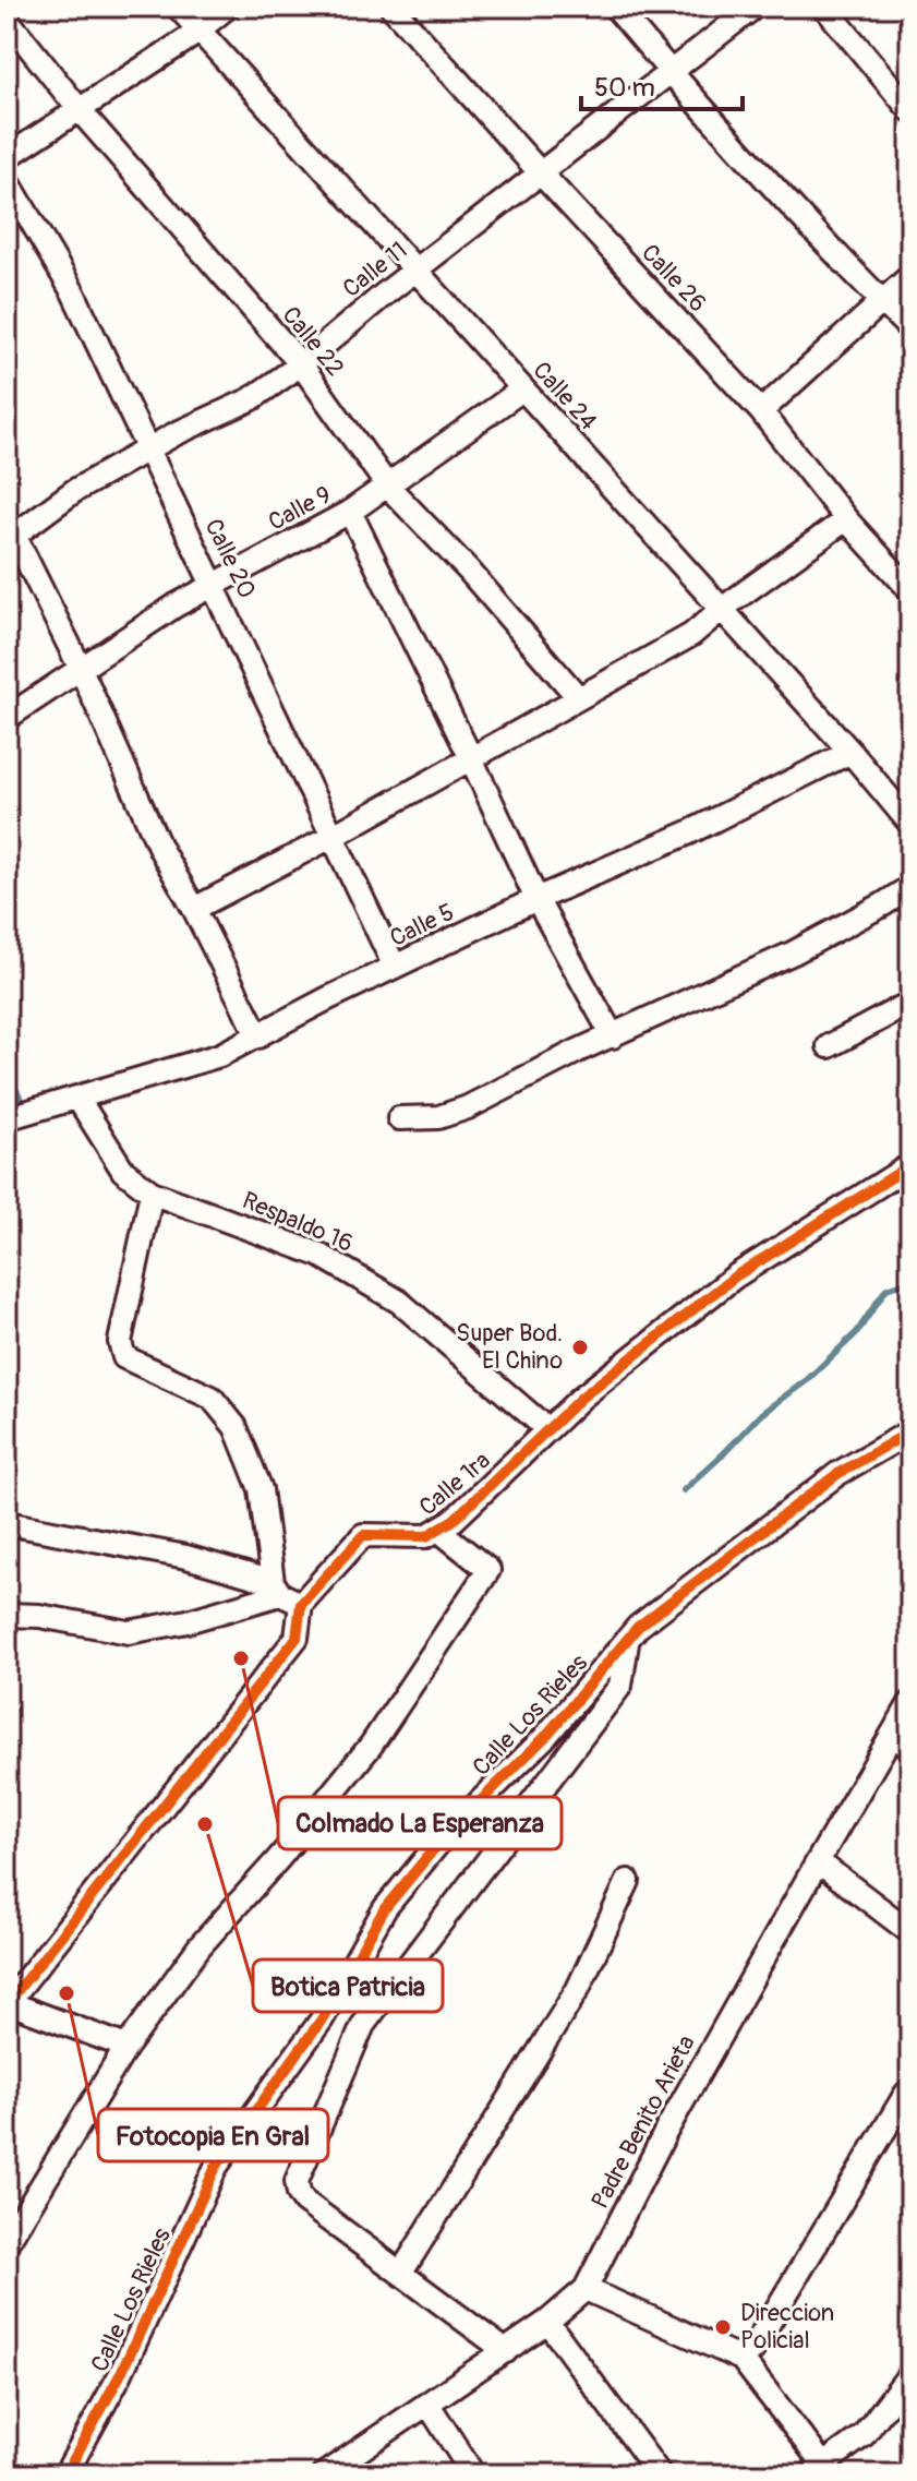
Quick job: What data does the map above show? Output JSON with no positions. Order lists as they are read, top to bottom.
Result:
{
  "streets": {
    "street": [
      "Calle 11",
      "Calle 26",
      "Calle 22",
      "Calle 24",
      "Calle 9",
      "Calle 20",
      "Calle 5",
      "Respaldo 16",
      "Calle 1ra",
      "Calle Los Rieles",
      "Padre Benito Arieta"
    ]
  },
  "crossings": [
    ["Calle 11", "Calle 26"],
    ["Calle 11", "Calle 22"],
    ["Calle 11", "Calle 24"],
    ["Calle 11", "Calle 20"],
    ["Calle 22", "Calle 9"],
    ["Calle 24", "Calle 9"],
    ["Calle 24", "Calle 5"],
    ["Calle 9", "Calle 20"],
    ["Calle 20", "Calle 5"],
    ["Calle 5", "Respaldo 16"],
    ["Respaldo 16", "Calle 1ra"]
  ],
  "places": [
    "Super Bod. El Chino",
    "Colmado La Esperanza",
    "Botica Patricia",
    "Fotocopia En Gral",
    "Direccion Policial"
  ],
  "scale_bar": "50 m"
}
